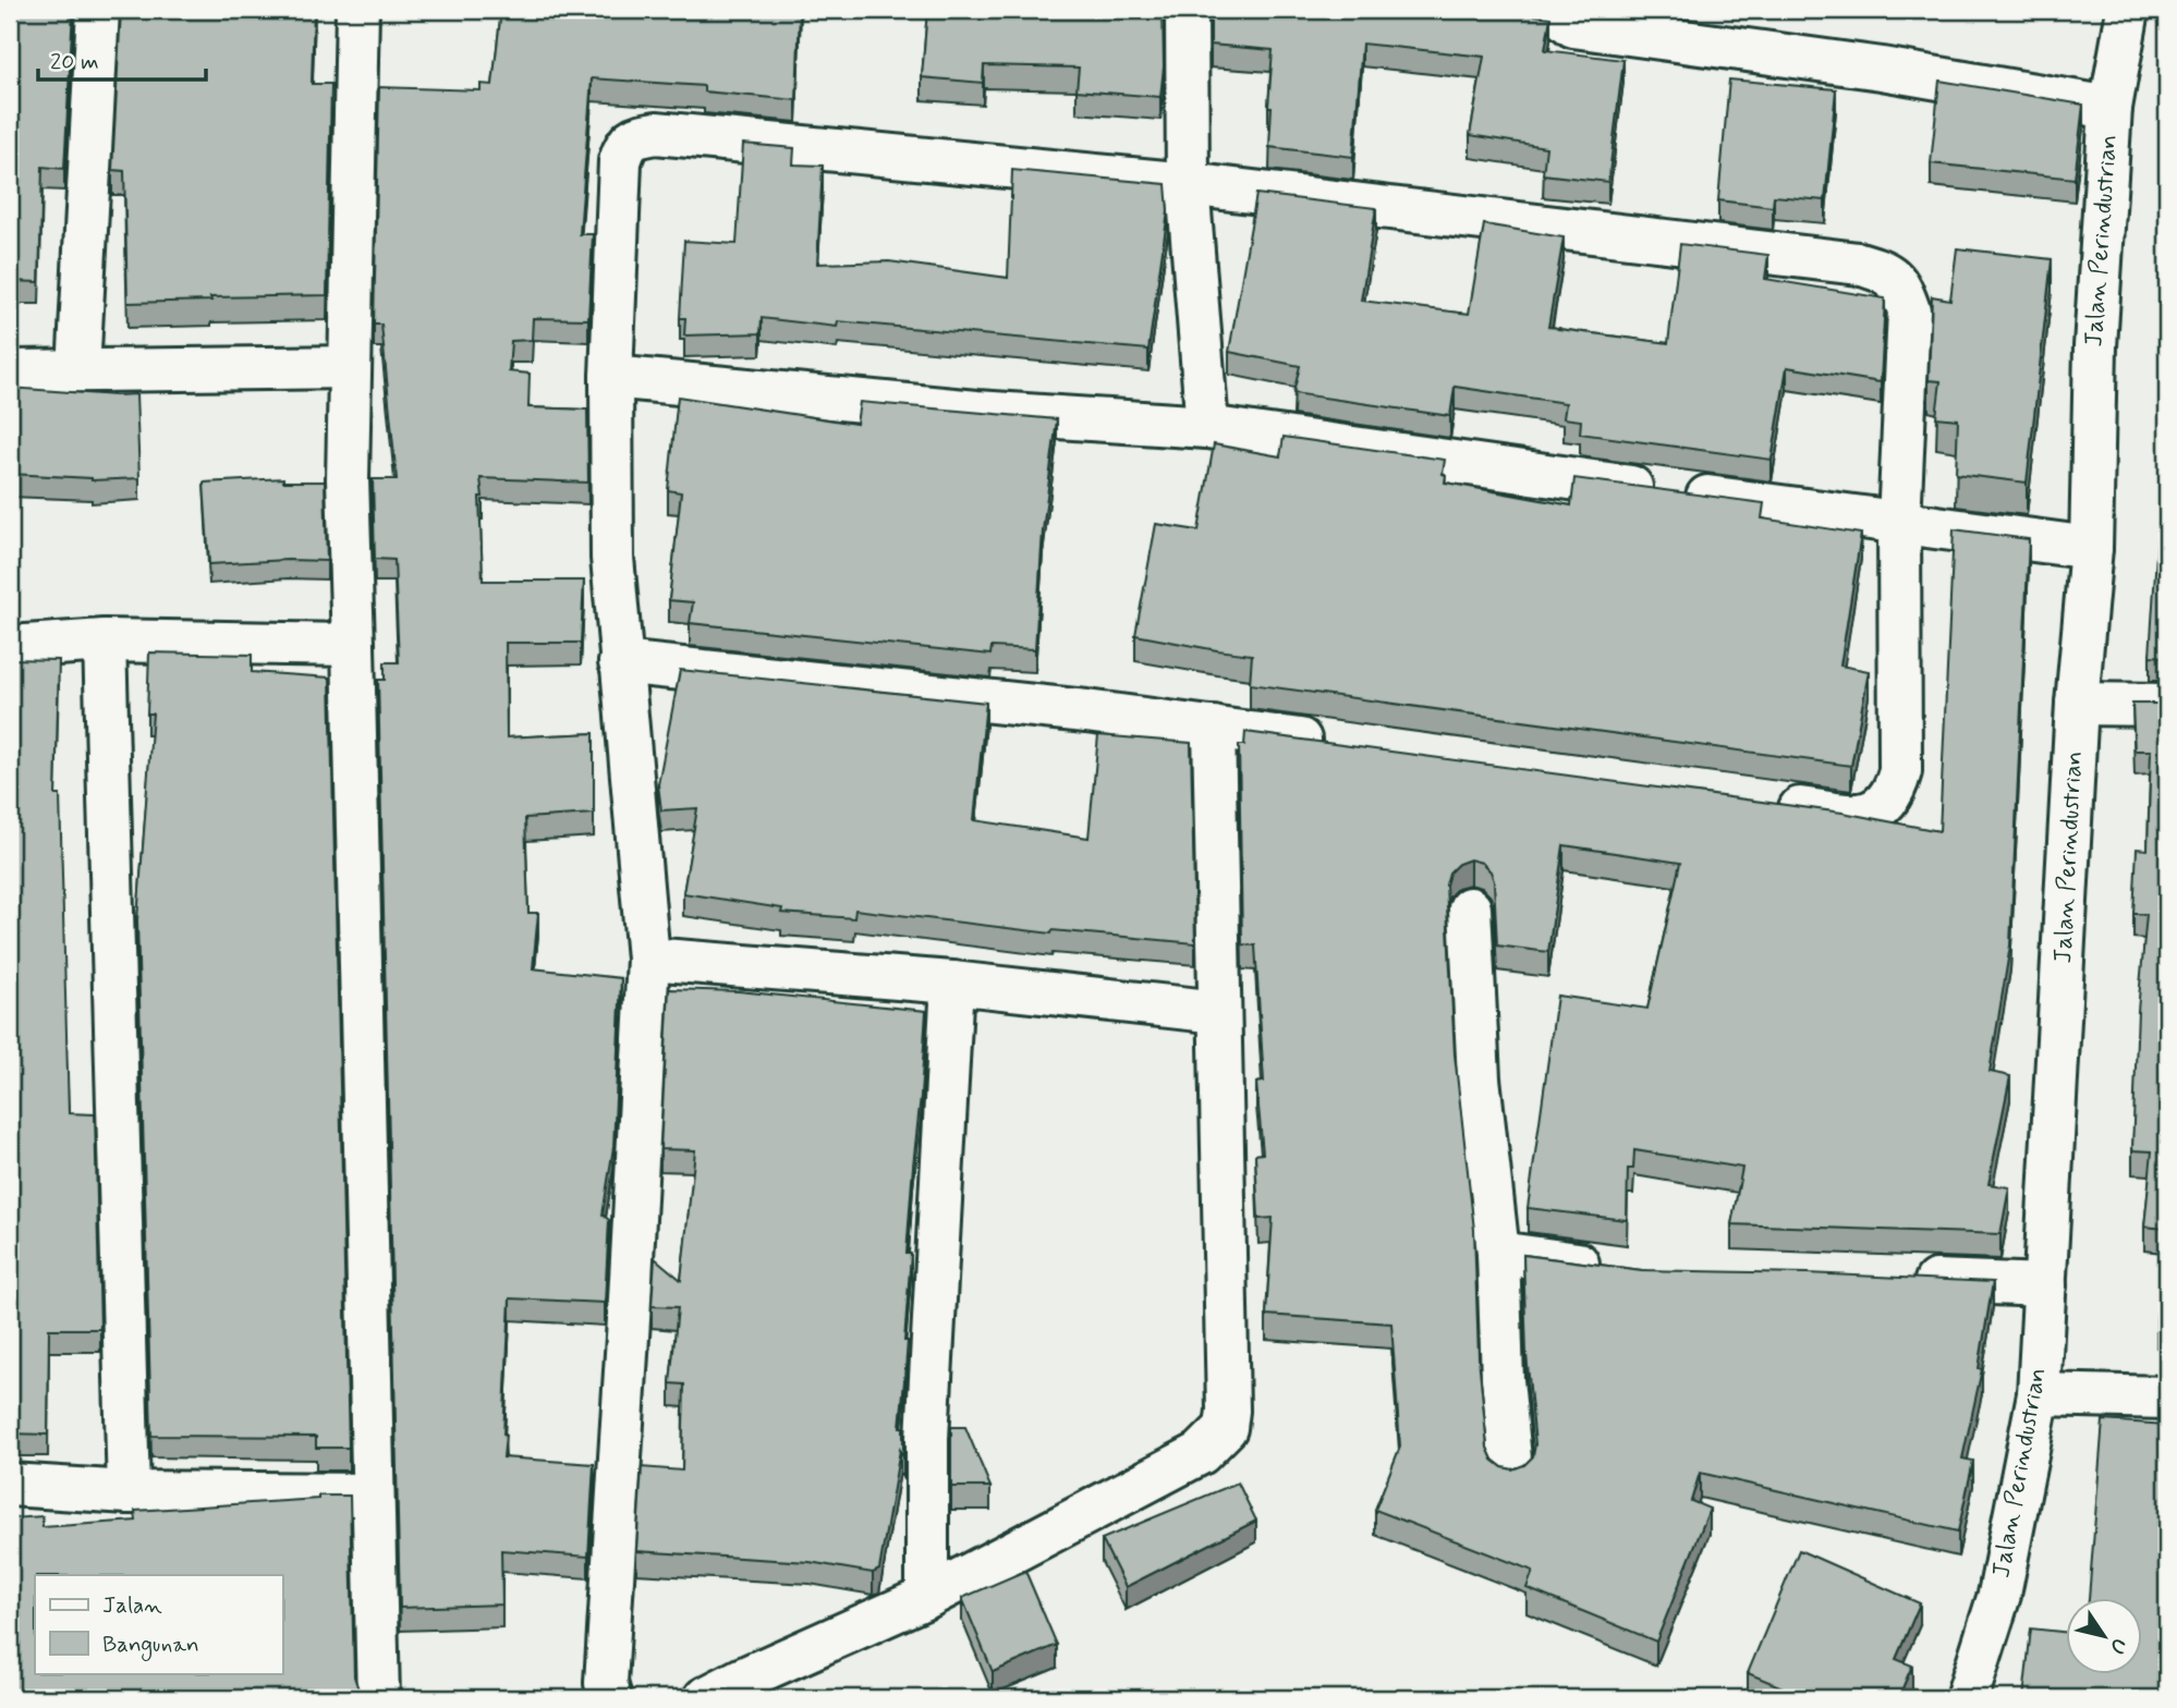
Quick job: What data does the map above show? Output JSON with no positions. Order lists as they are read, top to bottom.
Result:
{
  "streets": {
    "street": ["Jalan Perindustrian"]
  },
  "legend": ["Jalan", "Bangunan"],
  "scale_bar": "20 m",
  "north": "bottom right"
}
